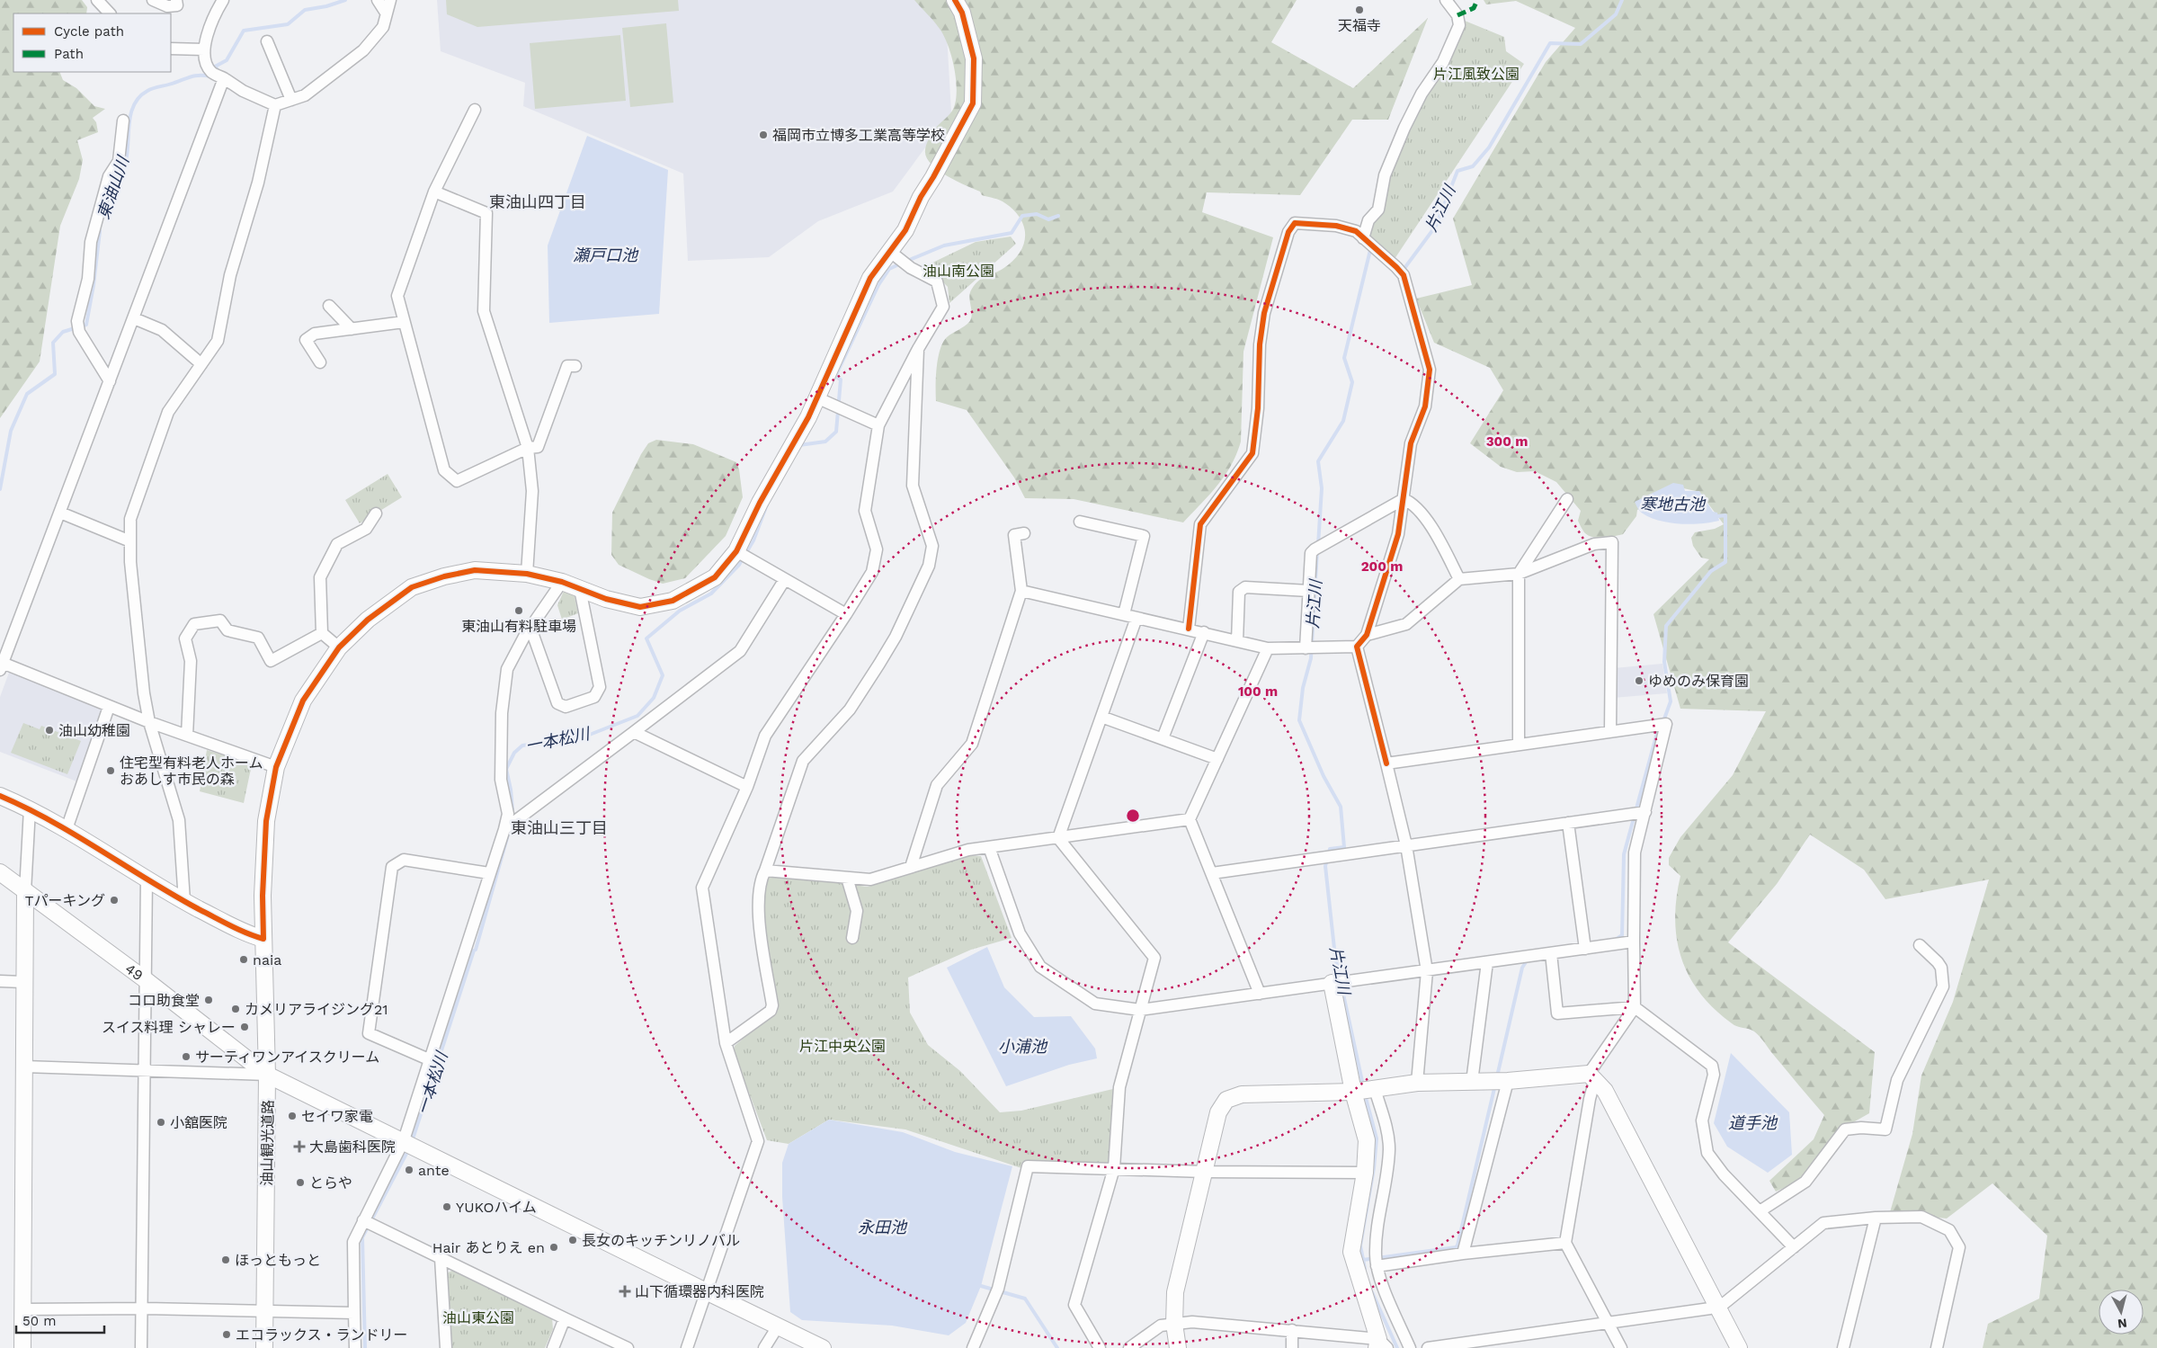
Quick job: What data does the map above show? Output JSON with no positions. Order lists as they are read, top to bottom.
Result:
{
  "streets": {
    "street": ["49", "油山観光道路"]
  },
  "crossings": [
    ["49", "油山観光道路"]
  ],
  "districts": ["東油山四丁目", "東油山三丁目"],
  "water": [
    "東油山川",
    "片江川",
    "瀬戸口池",
    "寒地古池",
    "一本松川",
    "小浦池",
    "道手池",
    "永田池"
  ],
  "parks": [
    "片江風致公園",
    "油山南公園",
    "片江中央公園",
    "油山東公園"
  ],
  "places": {
    "other": [
      "天福寺",
      "福岡市立博多工業高等学校",
      "東油山有料駐車場",
      "ゆめのみ保育園",
      "油山幼稚園",
      "住宅型有料老人ホーム おあしす市民の森",
      "Tパーキング",
      "naia",
      "コロ助食堂",
      "カメリアライジング21",
      "スイス料理 シャレー",
      "サーティワンアイスクリーム",
      "セイワ家電",
      "小舘医院",
      "ante",
      "とらや",
      "YUKOハイム",
      "長女のキッチンリノバル",
      "Hair あとりえ en",
      "ほっともっと",
      "エコラックス・ランドリー"
    ],
    "health": ["大島歯科医院", "山下循環器内科医院"]
  },
  "legend": ["Cycle path", "Path"],
  "scale_bar": "50 m",
  "north": "bottom",
  "rings": ["300 m", "200 m", "100 m"]
}
